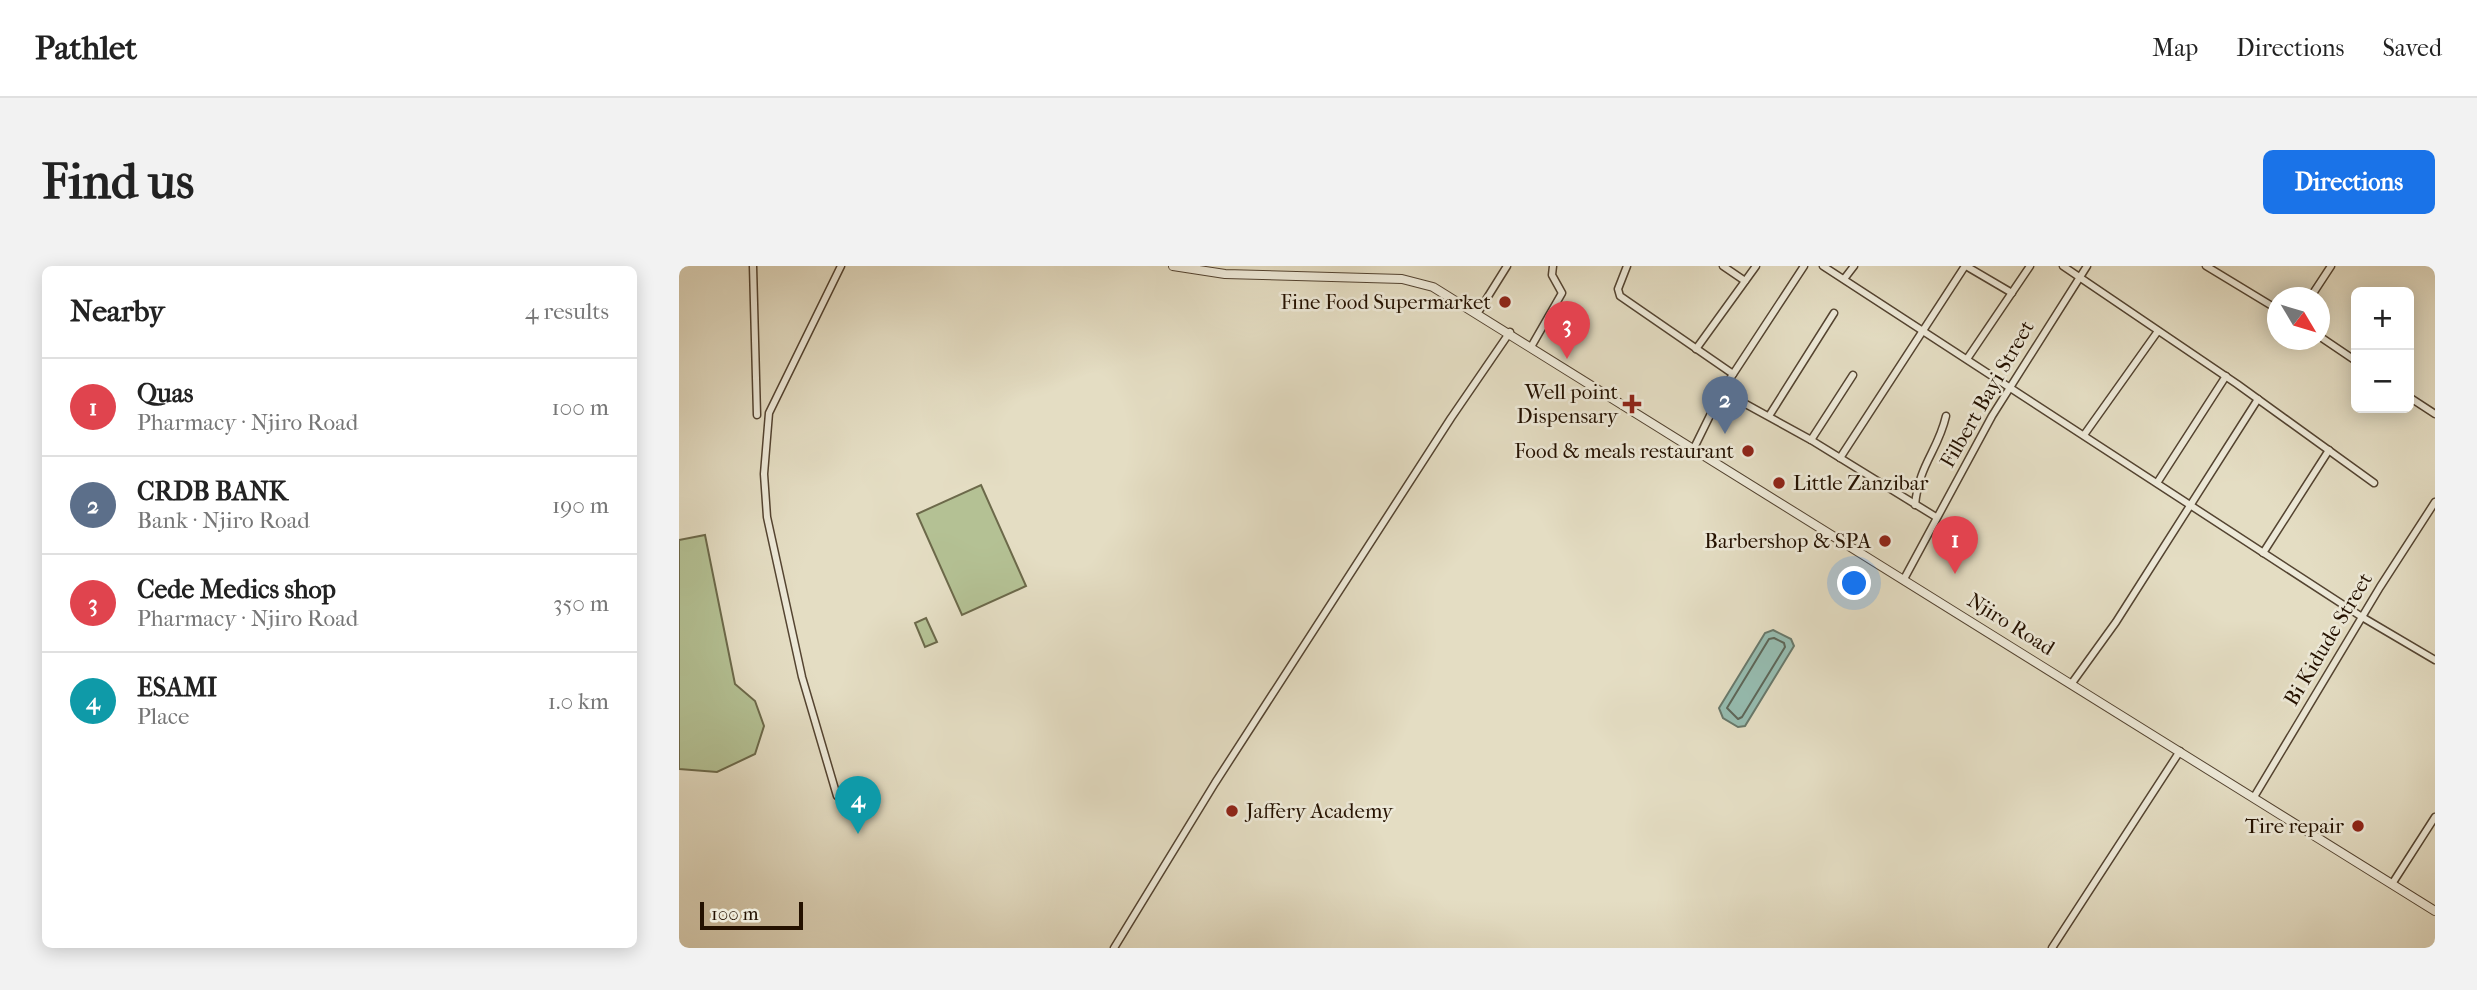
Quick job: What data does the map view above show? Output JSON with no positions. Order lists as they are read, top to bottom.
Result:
{
  "streets": {
    "street": ["Filbert Bayi Street", "Njiro Road", "Bi Kidude Street"]
  },
  "crossings": [
    ["Filbert Bayi Street", "Njiro Road"],
    ["Njiro Road", "Bi Kidude Street"]
  ],
  "places": {
    "other": [
      "Fine Food Supermarket",
      "Food & meals restaurant",
      "Little Zanzibar",
      "Barbershop & SPA",
      "Jaffery Academy",
      "Tire repair"
    ],
    "health": ["Well point Dispensary"]
  },
  "scale_bar": "100 m",
  "north": "bottom right",
  "page": {
    "header": "Pathlet",
    "nav": ["Map", "Directions", "Saved"],
    "buttons": "Directions",
    "title": "Find us",
    "heading": ["Nearby", "4 results"],
    "map_buttons": ["+", "−"],
    "pins": [
      "3",
      "2",
      "1",
      "4"
    ],
    "list": [
      {
        "mark": "1",
        "name": "Quas",
        "note": "Pharmacy · Njiro Road",
        "value": "100 m"
      },
      {
        "mark": "2",
        "name": "CRDB BANK",
        "note": "Bank · Njiro Road",
        "value": "190 m"
      },
      {
        "mark": "3",
        "name": "Cede Medics shop",
        "note": "Pharmacy · Njiro Road",
        "value": "350 m"
      },
      {
        "mark": "4",
        "name": "ESAMI",
        "note": "Place",
        "value": "1.0 km"
      }
    ],
    "scale": "100 m"
  }
}
